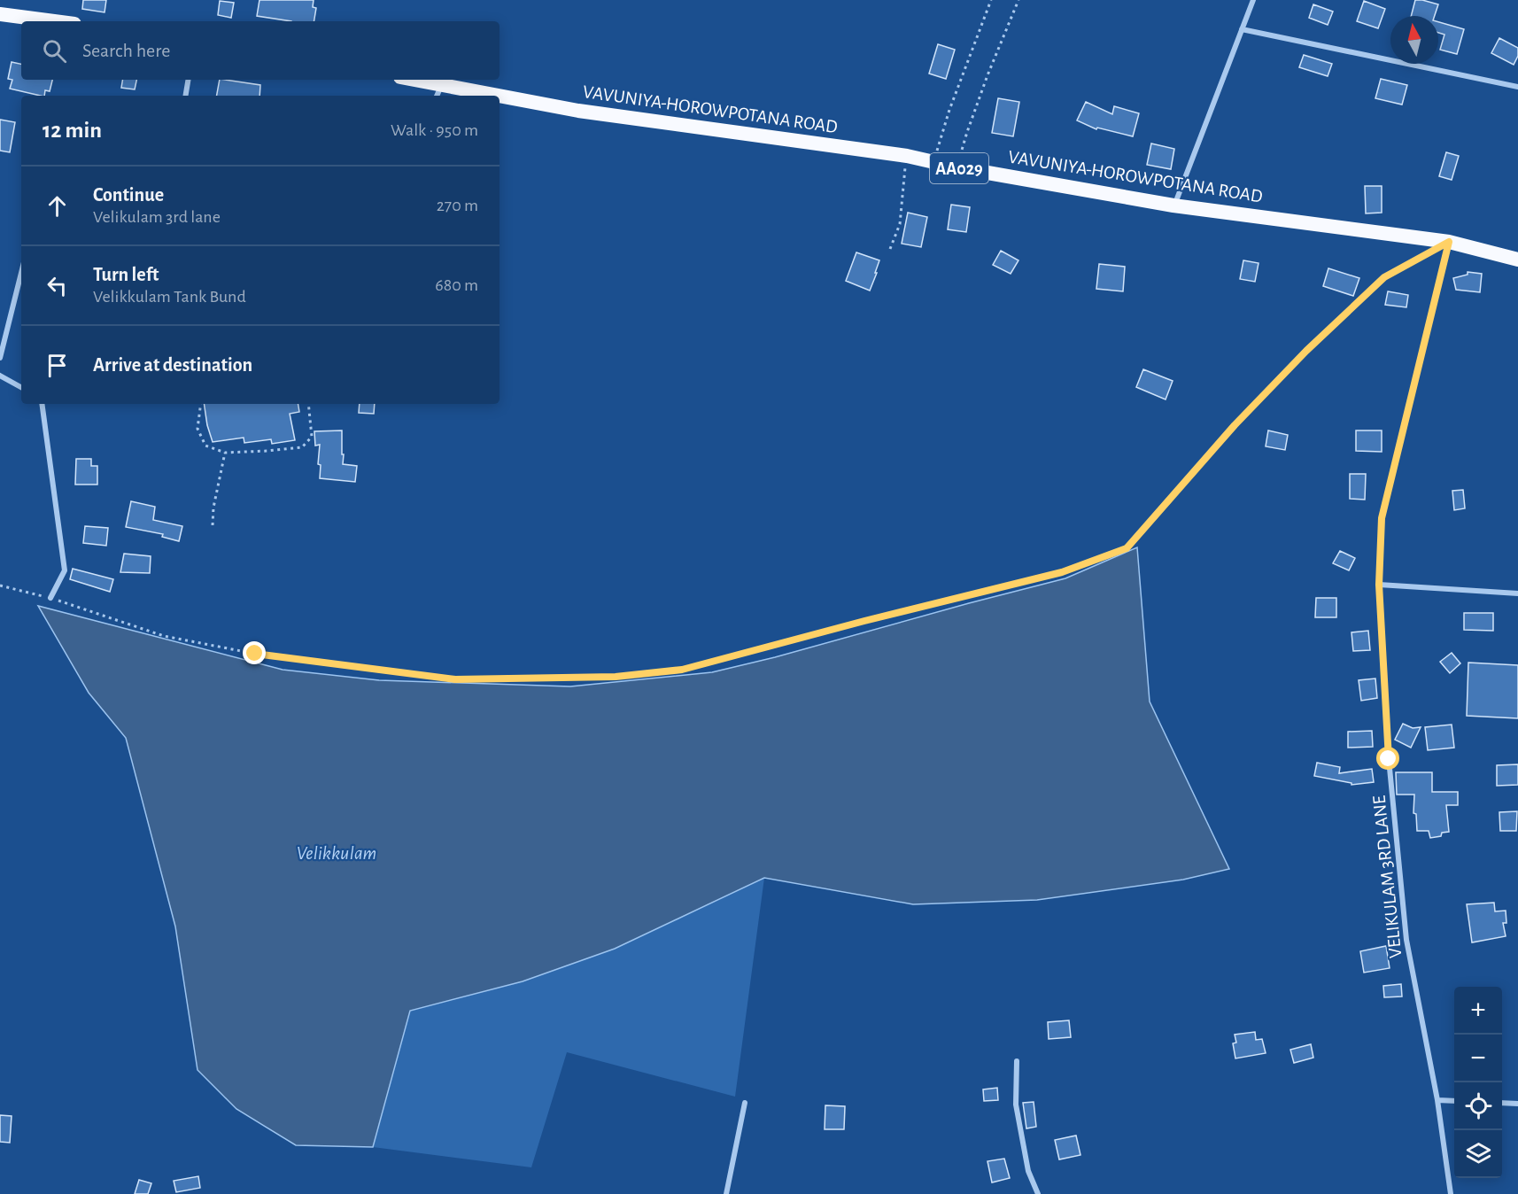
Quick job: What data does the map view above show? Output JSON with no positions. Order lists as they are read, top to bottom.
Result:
{
  "streets": {
    "highway": ["VAVUNIYA-HOROWPOTANA ROAD", "AA029"],
    "street": ["VELIKULAM 3RD LANE"]
  },
  "crossings": [
    ["VAVUNIYA-HOROWPOTANA ROAD", "VELIKULAM 3RD LANE"]
  ],
  "water": ["Velikkulam"],
  "north": "top",
  "page": {
    "search": "Search here",
    "heading": ["12 min", "Walk · 950 m"],
    "list": [
      ["Continue", "Velikulam 3rd lane", "270 m"],
      ["Turn left", "Velikkulam Tank Bund", "680 m"],
      "Arrive at destination"
    ],
    "map_buttons": ["+", "−"]
  }
}
